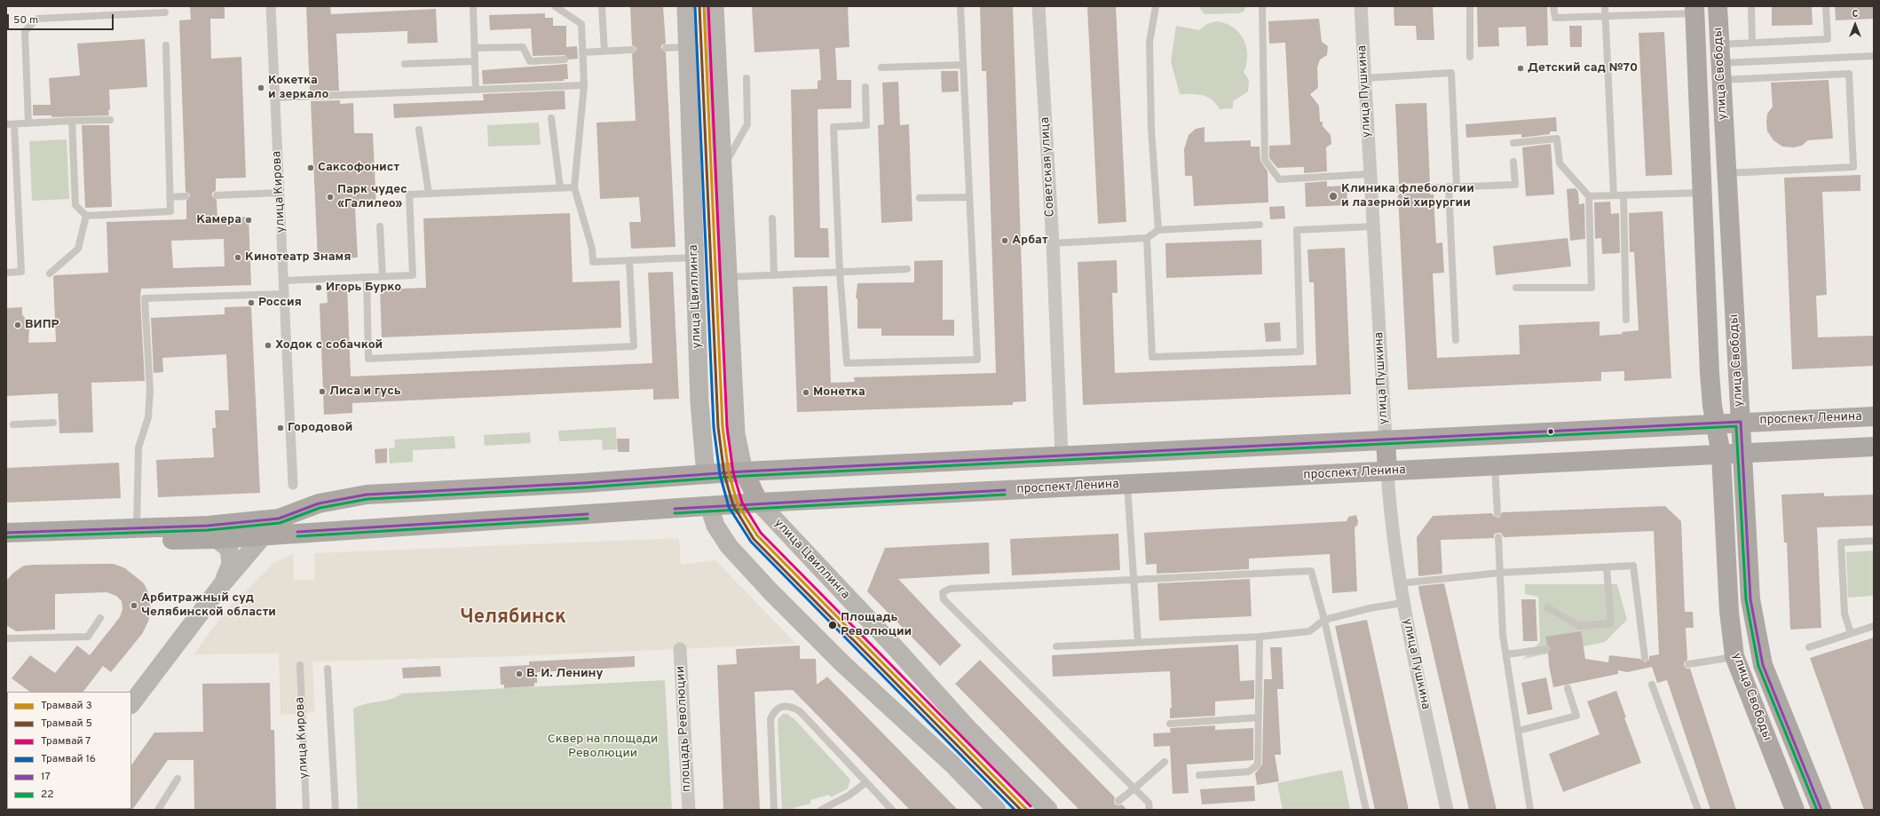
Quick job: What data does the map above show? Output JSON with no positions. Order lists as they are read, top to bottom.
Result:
{
  "streets": {
    "main road": [
      "улица Свободы",
      "улица Пушкина",
      "улица Цвиллинга",
      "проспект Ленина"
    ],
    "street": ["Советская улица", "улица Кирова", "площадь Революции"]
  },
  "crossings": [
    ["улица Свободы", "проспект Ленина"],
    ["улица Пушкина", "проспект Ленина"],
    ["Советская улица", "проспект Ленина"],
    ["улица Цвиллинга", "проспект Ленина"]
  ],
  "districts": ["Челябинск"],
  "parks": ["Сквер на площади Революции"],
  "places": [
    "Детский сад №70",
    "Кокетка и зеркало",
    "Саксофонист",
    "Клиника флебологии и лазерной хирургии",
    "Парк чудес «Галилео»",
    "Камера",
    "Арбат",
    "Кинотеатр Знамя",
    "Игорь Бурко",
    "Россия",
    "ВИПР",
    "Ходок с собачкой",
    "Лиса и гусь",
    "Монетка",
    "Городовой",
    "Арбитражный суд Челябинской области",
    "Площадь Революции",
    "В. И. Ленину"
  ],
  "lines": [
    "tram line 3",
    "tram line 5",
    "tram line 7",
    "tram line 16",
    "transit line 17",
    "transit line 22"
  ],
  "legend": [
    "Трамвай 3",
    "Трамвай 5",
    "Трамвай 7",
    "Трамвай 16",
    "17",
    "22"
  ],
  "scale_bar": "50 m",
  "north": "top"
}
